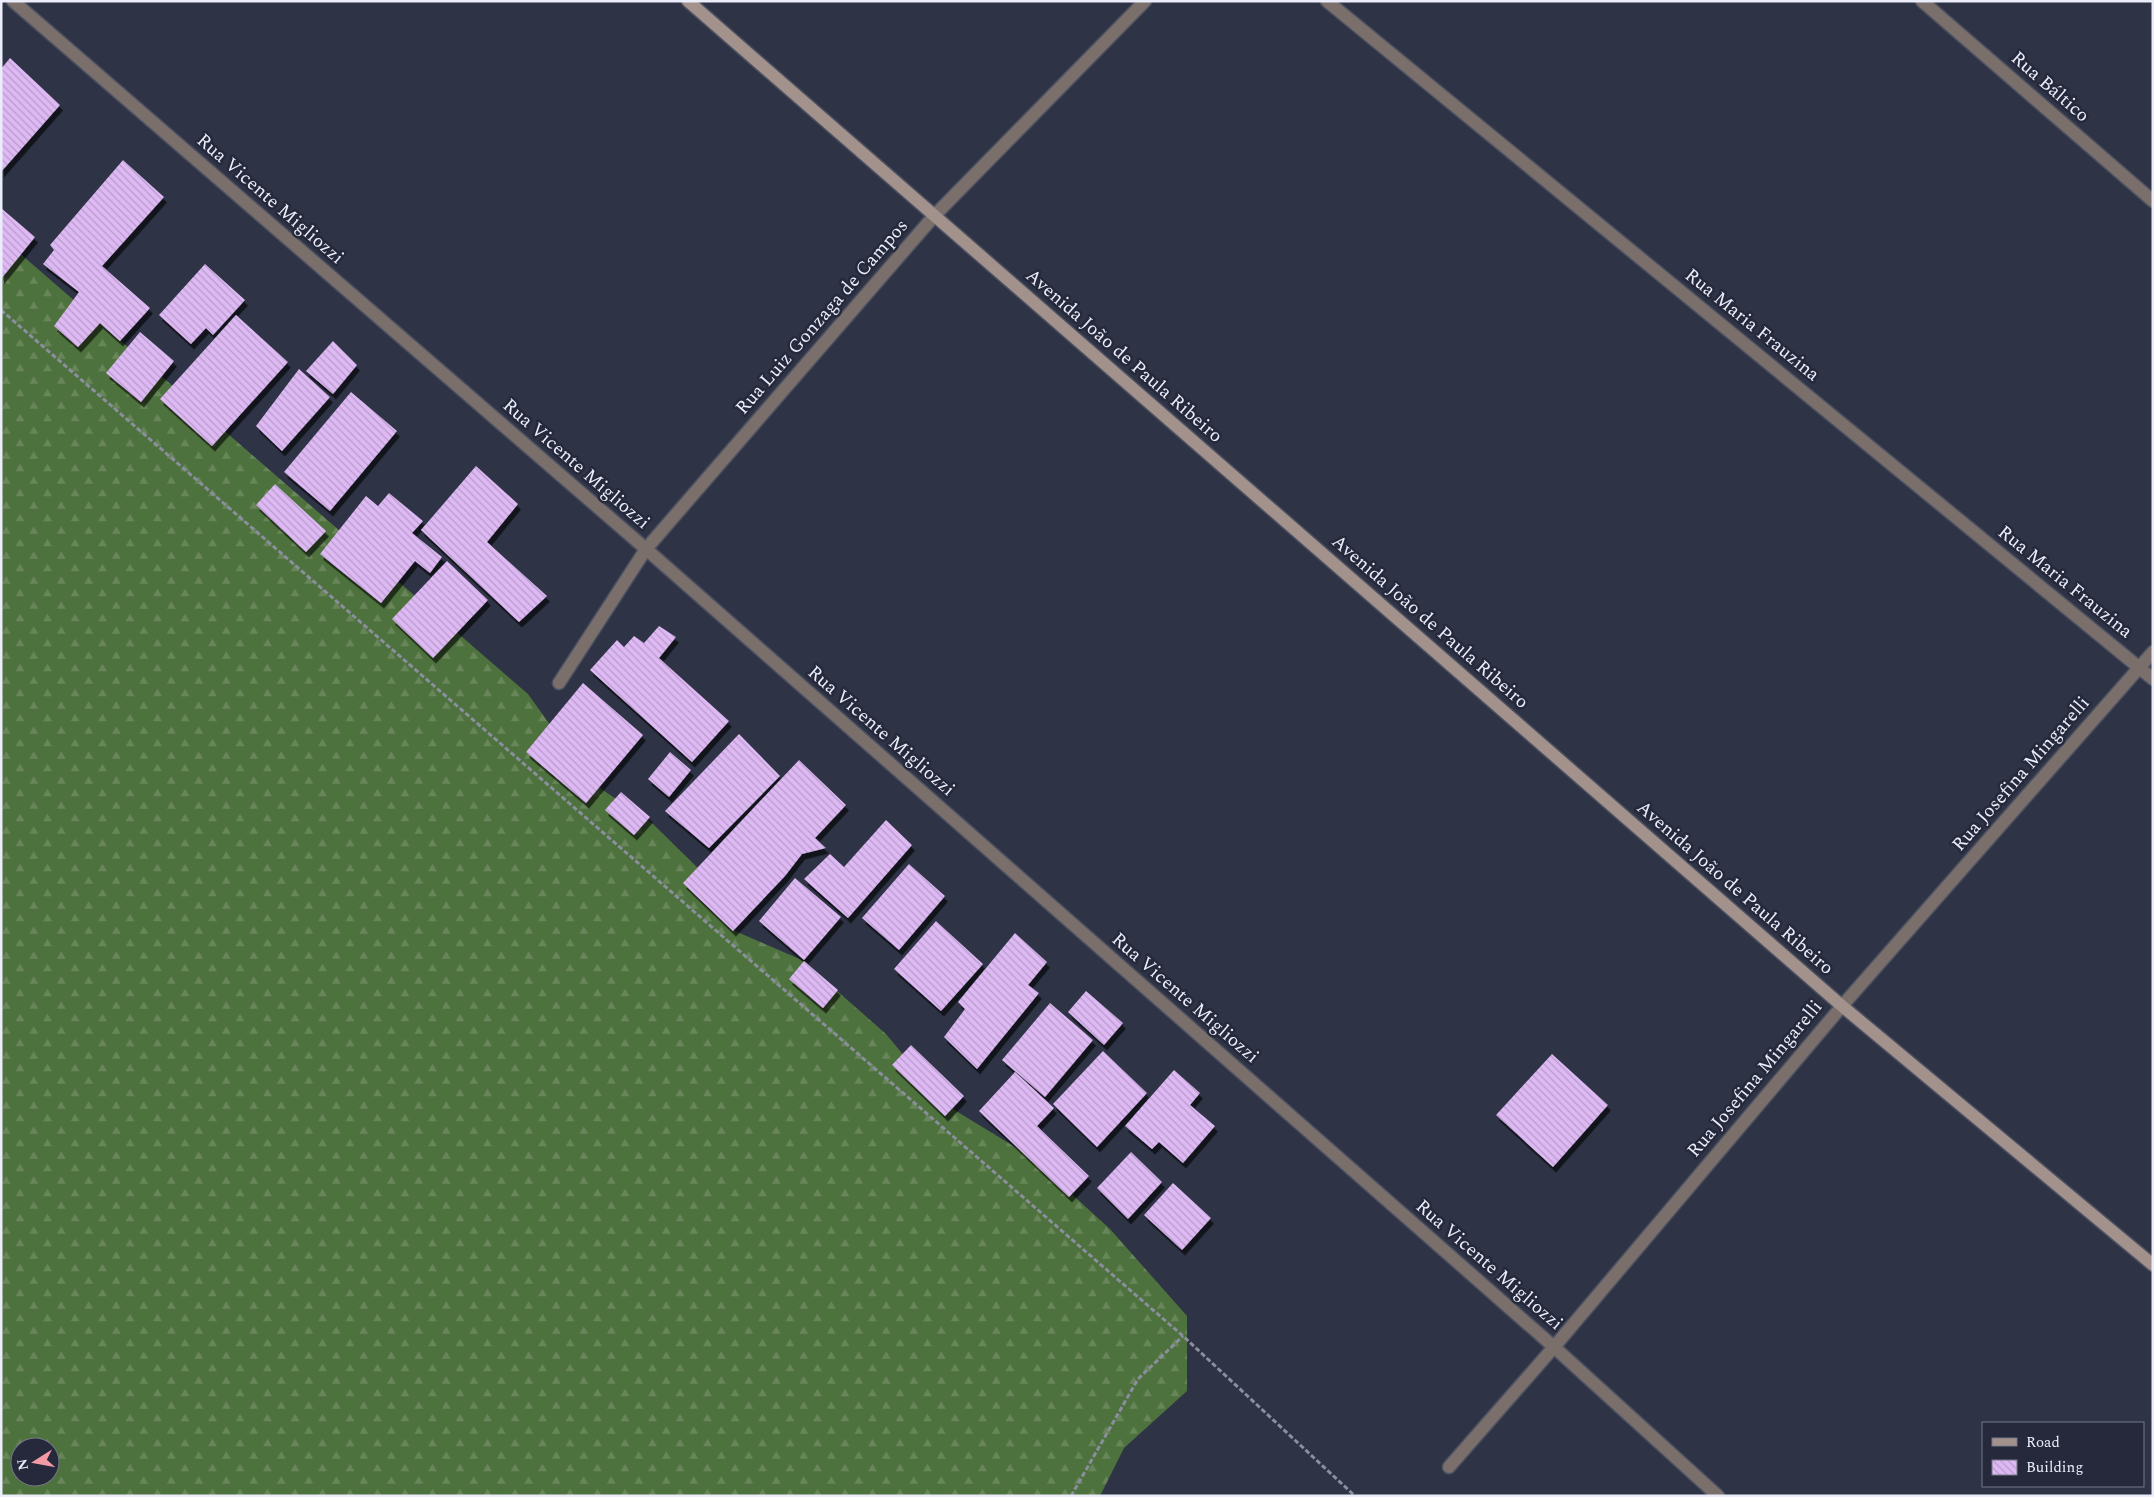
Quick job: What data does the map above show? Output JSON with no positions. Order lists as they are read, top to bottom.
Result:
{
  "streets": {
    "street": [
      "Rua Báltico",
      "Rua Vicente Migliozzi",
      "Rua Luiz Gonzaga de Campos",
      "Rua Maria Frauzina",
      "Avenida João de Paula Ribeiro",
      "Rua Josefina Mingarelli"
    ]
  },
  "crossings": [
    ["Rua Vicente Migliozzi", "Rua Luiz Gonzaga de Campos"],
    ["Rua Vicente Migliozzi", "Rua Josefina Mingarelli"],
    ["Rua Luiz Gonzaga de Campos", "Avenida João de Paula Ribeiro"],
    ["Rua Maria Frauzina", "Rua Josefina Mingarelli"],
    ["Avenida João de Paula Ribeiro", "Rua Josefina Mingarelli"]
  ],
  "legend": ["Road", "Building"],
  "north": "left"
}
